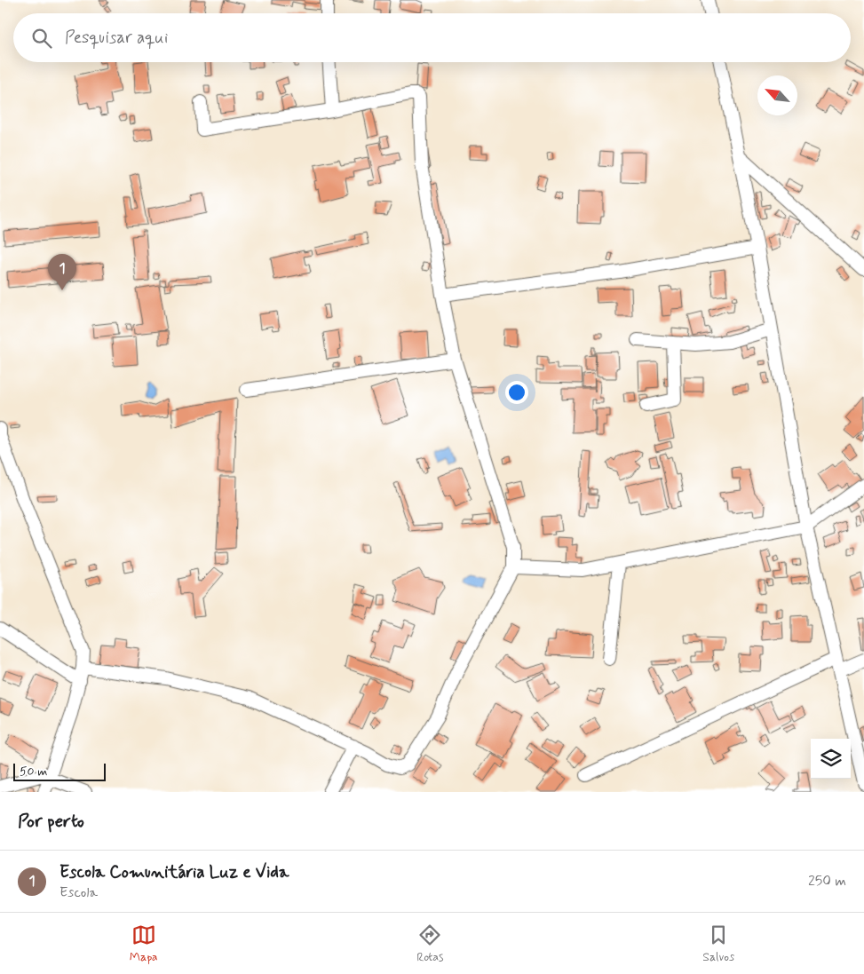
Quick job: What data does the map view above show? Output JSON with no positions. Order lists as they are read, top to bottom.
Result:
{
  "scale_bar": "50 m",
  "north": "top left",
  "page": {
    "search": "Pesquisar aqui",
    "pins": "1",
    "scale": "50 m",
    "heading": "Por perto",
    "list": [
      {
        "mark": "1",
        "name": "Escola Comunitária Luz e Vida",
        "note": "Escola",
        "value": "250 m"
      }
    ],
    "nav": ["Mapa", "Rotas", "Salvos"]
  }
}
